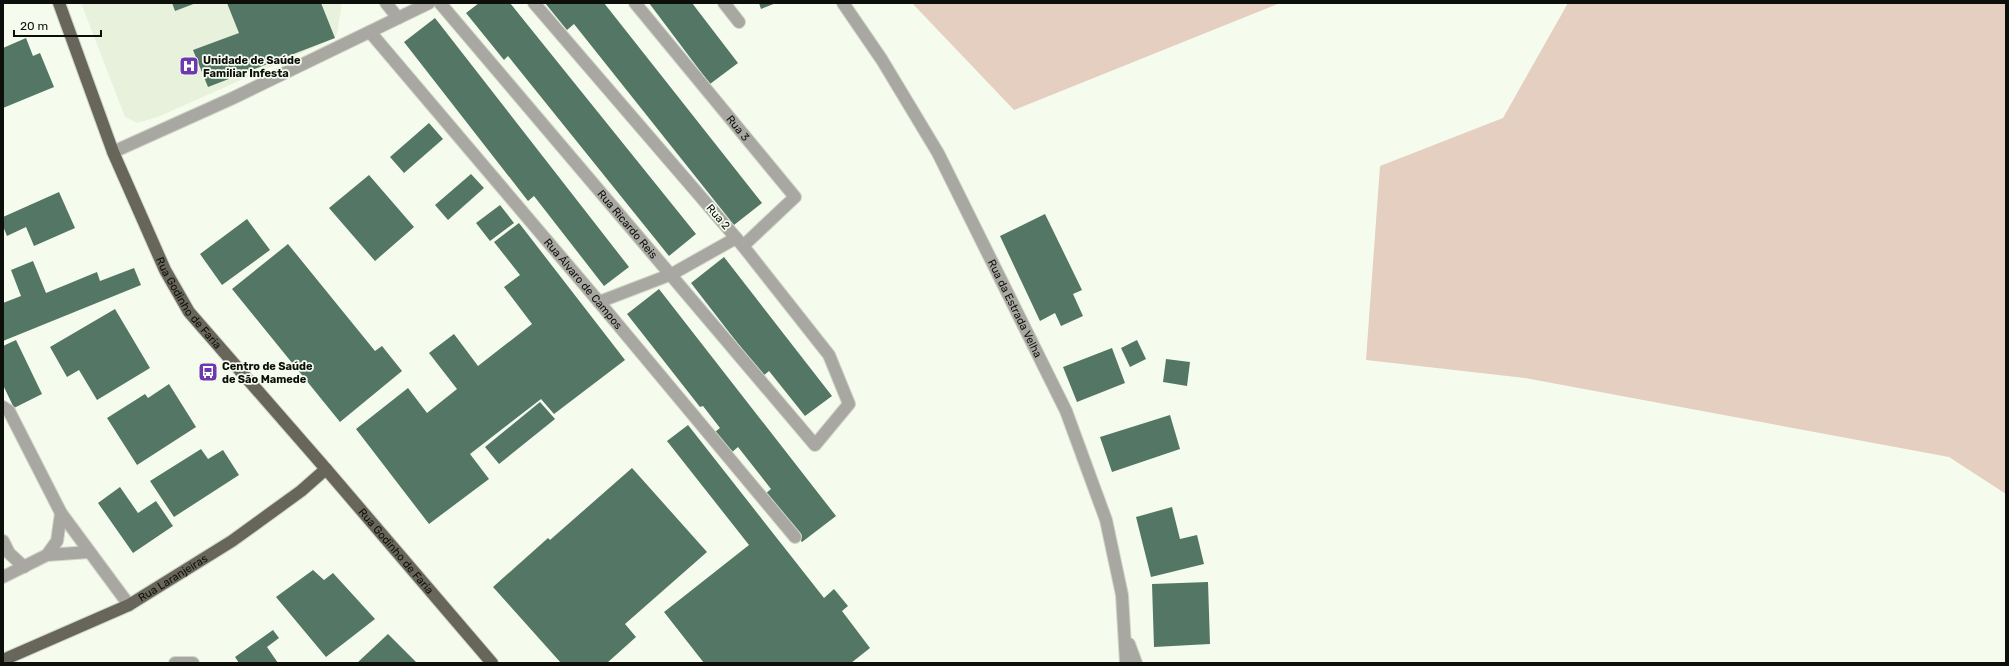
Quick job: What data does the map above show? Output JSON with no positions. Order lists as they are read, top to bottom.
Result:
{
  "streets": {
    "main road": ["Rua Godinho de Faria", "Rua Laranjeiras"],
    "street": [
      "Rua 3",
      "Rua 2",
      "Rua Ricardo Reis",
      "Rua Álvaro de Campos",
      "Rua da Estrada Velha"
    ]
  },
  "crossings": [
    ["Rua 3", "Rua 2"],
    ["Rua 2", "Rua Ricardo Reis"],
    ["Rua Godinho de Faria", "Rua Laranjeiras"]
  ],
  "places": {
    "hospital": ["Unidade de Saúde Familiar Infesta"],
    "bus stop": ["Centro de Saúde de São Mamede"]
  },
  "scale_bar": "20 m"
}
